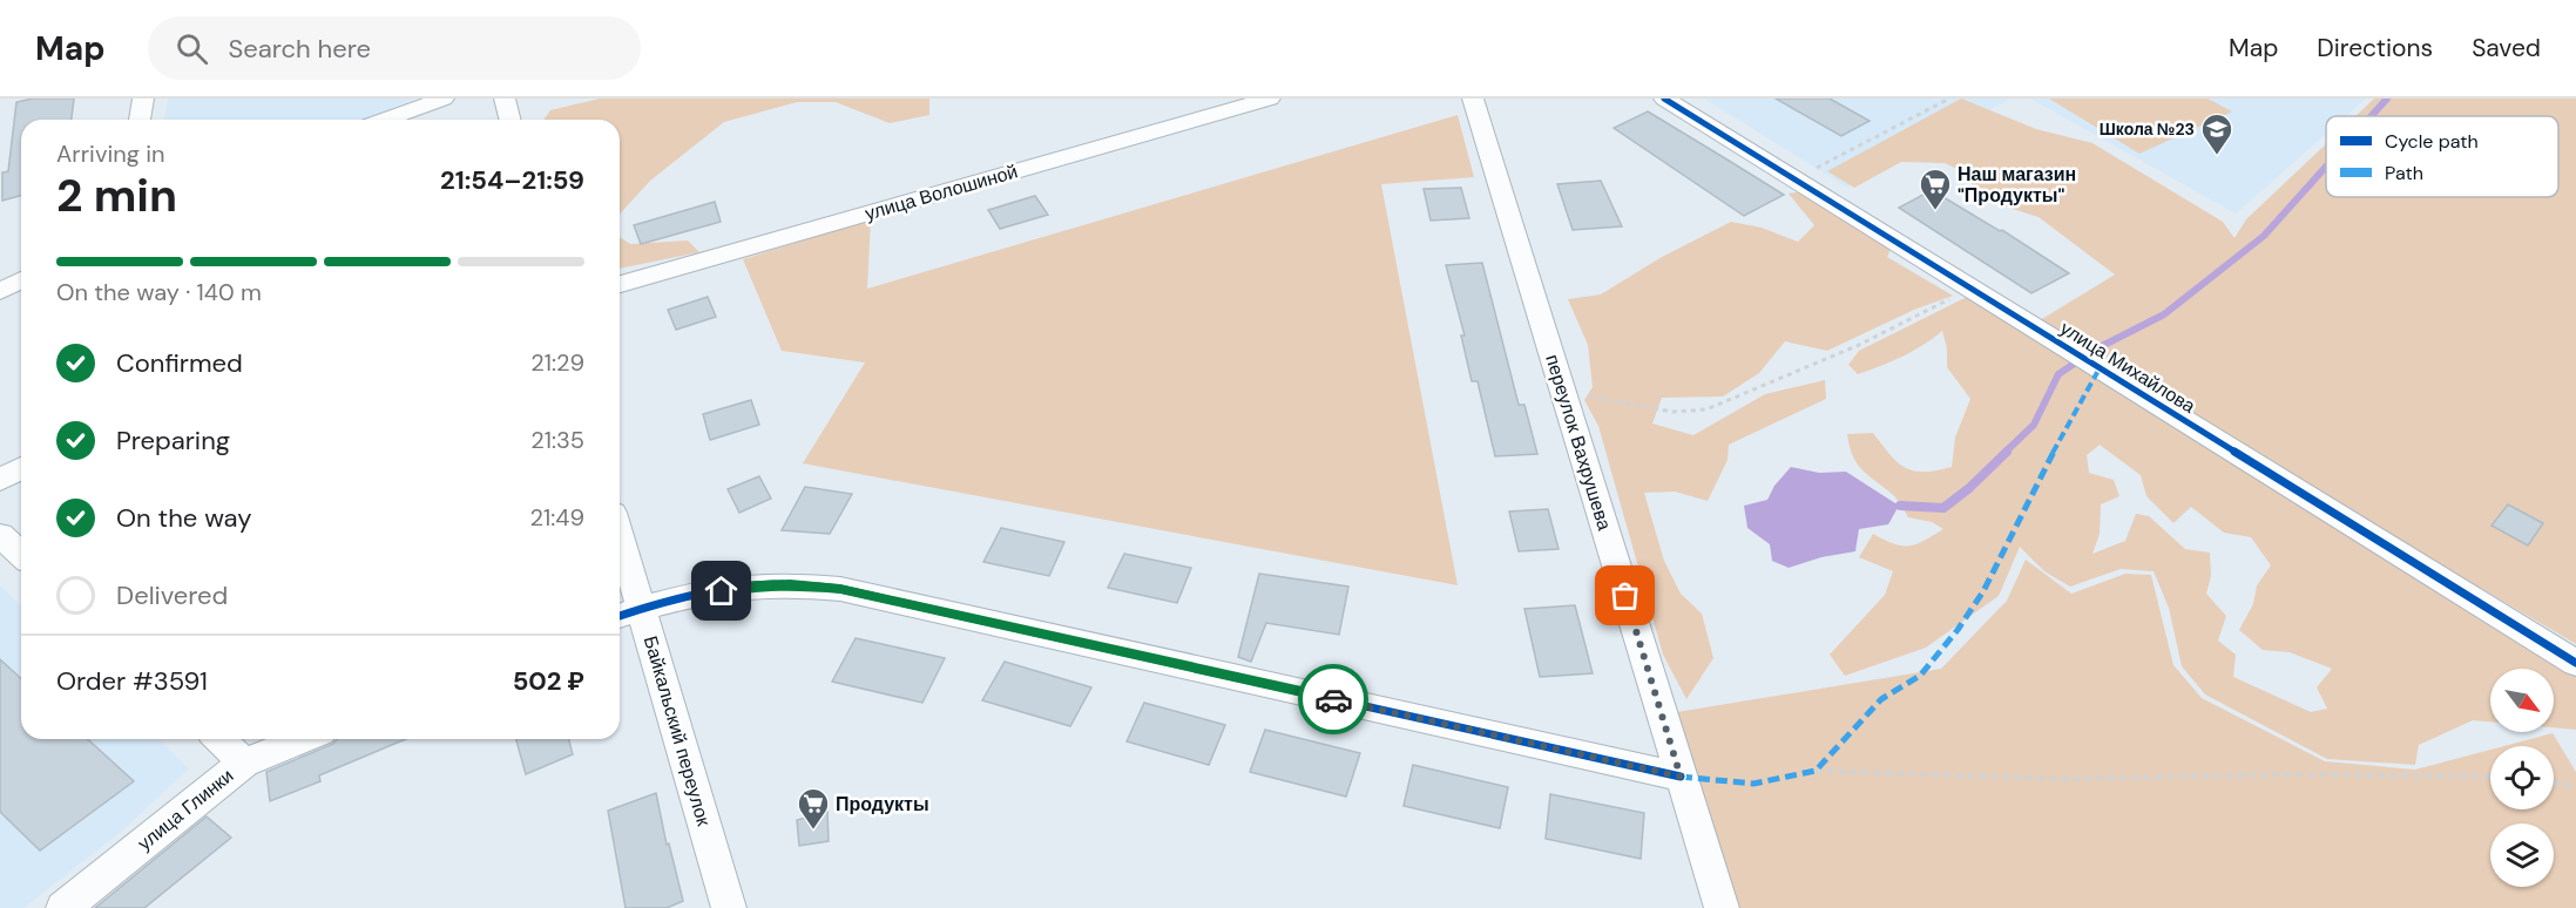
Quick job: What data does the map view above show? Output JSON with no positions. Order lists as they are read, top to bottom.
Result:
{
  "streets": {
    "street": [
      "улица Волошиной",
      "улица Михайлова",
      "переулок Вахрушева",
      "Байкальский переулок",
      "улица Глинки"
    ]
  },
  "places": {
    "school or university": ["Школа №23"],
    "supermarket": ["Наш магазин \"Продукты\"", "Продукты"]
  },
  "legend": ["Cycle path", "Path"],
  "north": "bottom right",
  "page": {
    "header": "Map",
    "search": "Search here",
    "nav": ["Map", "Directions", "Saved"],
    "heading": ["2 min", "Arriving in", "21:54–21:59"],
    "panel": ["Order #3591", "502 ₽"],
    "bar": "On the way · 140 m",
    "list": [
      ["Confirmed", "21:29"],
      ["Preparing", "21:35"],
      ["On the way", "21:49"],
      "Delivered"
    ]
  }
}
